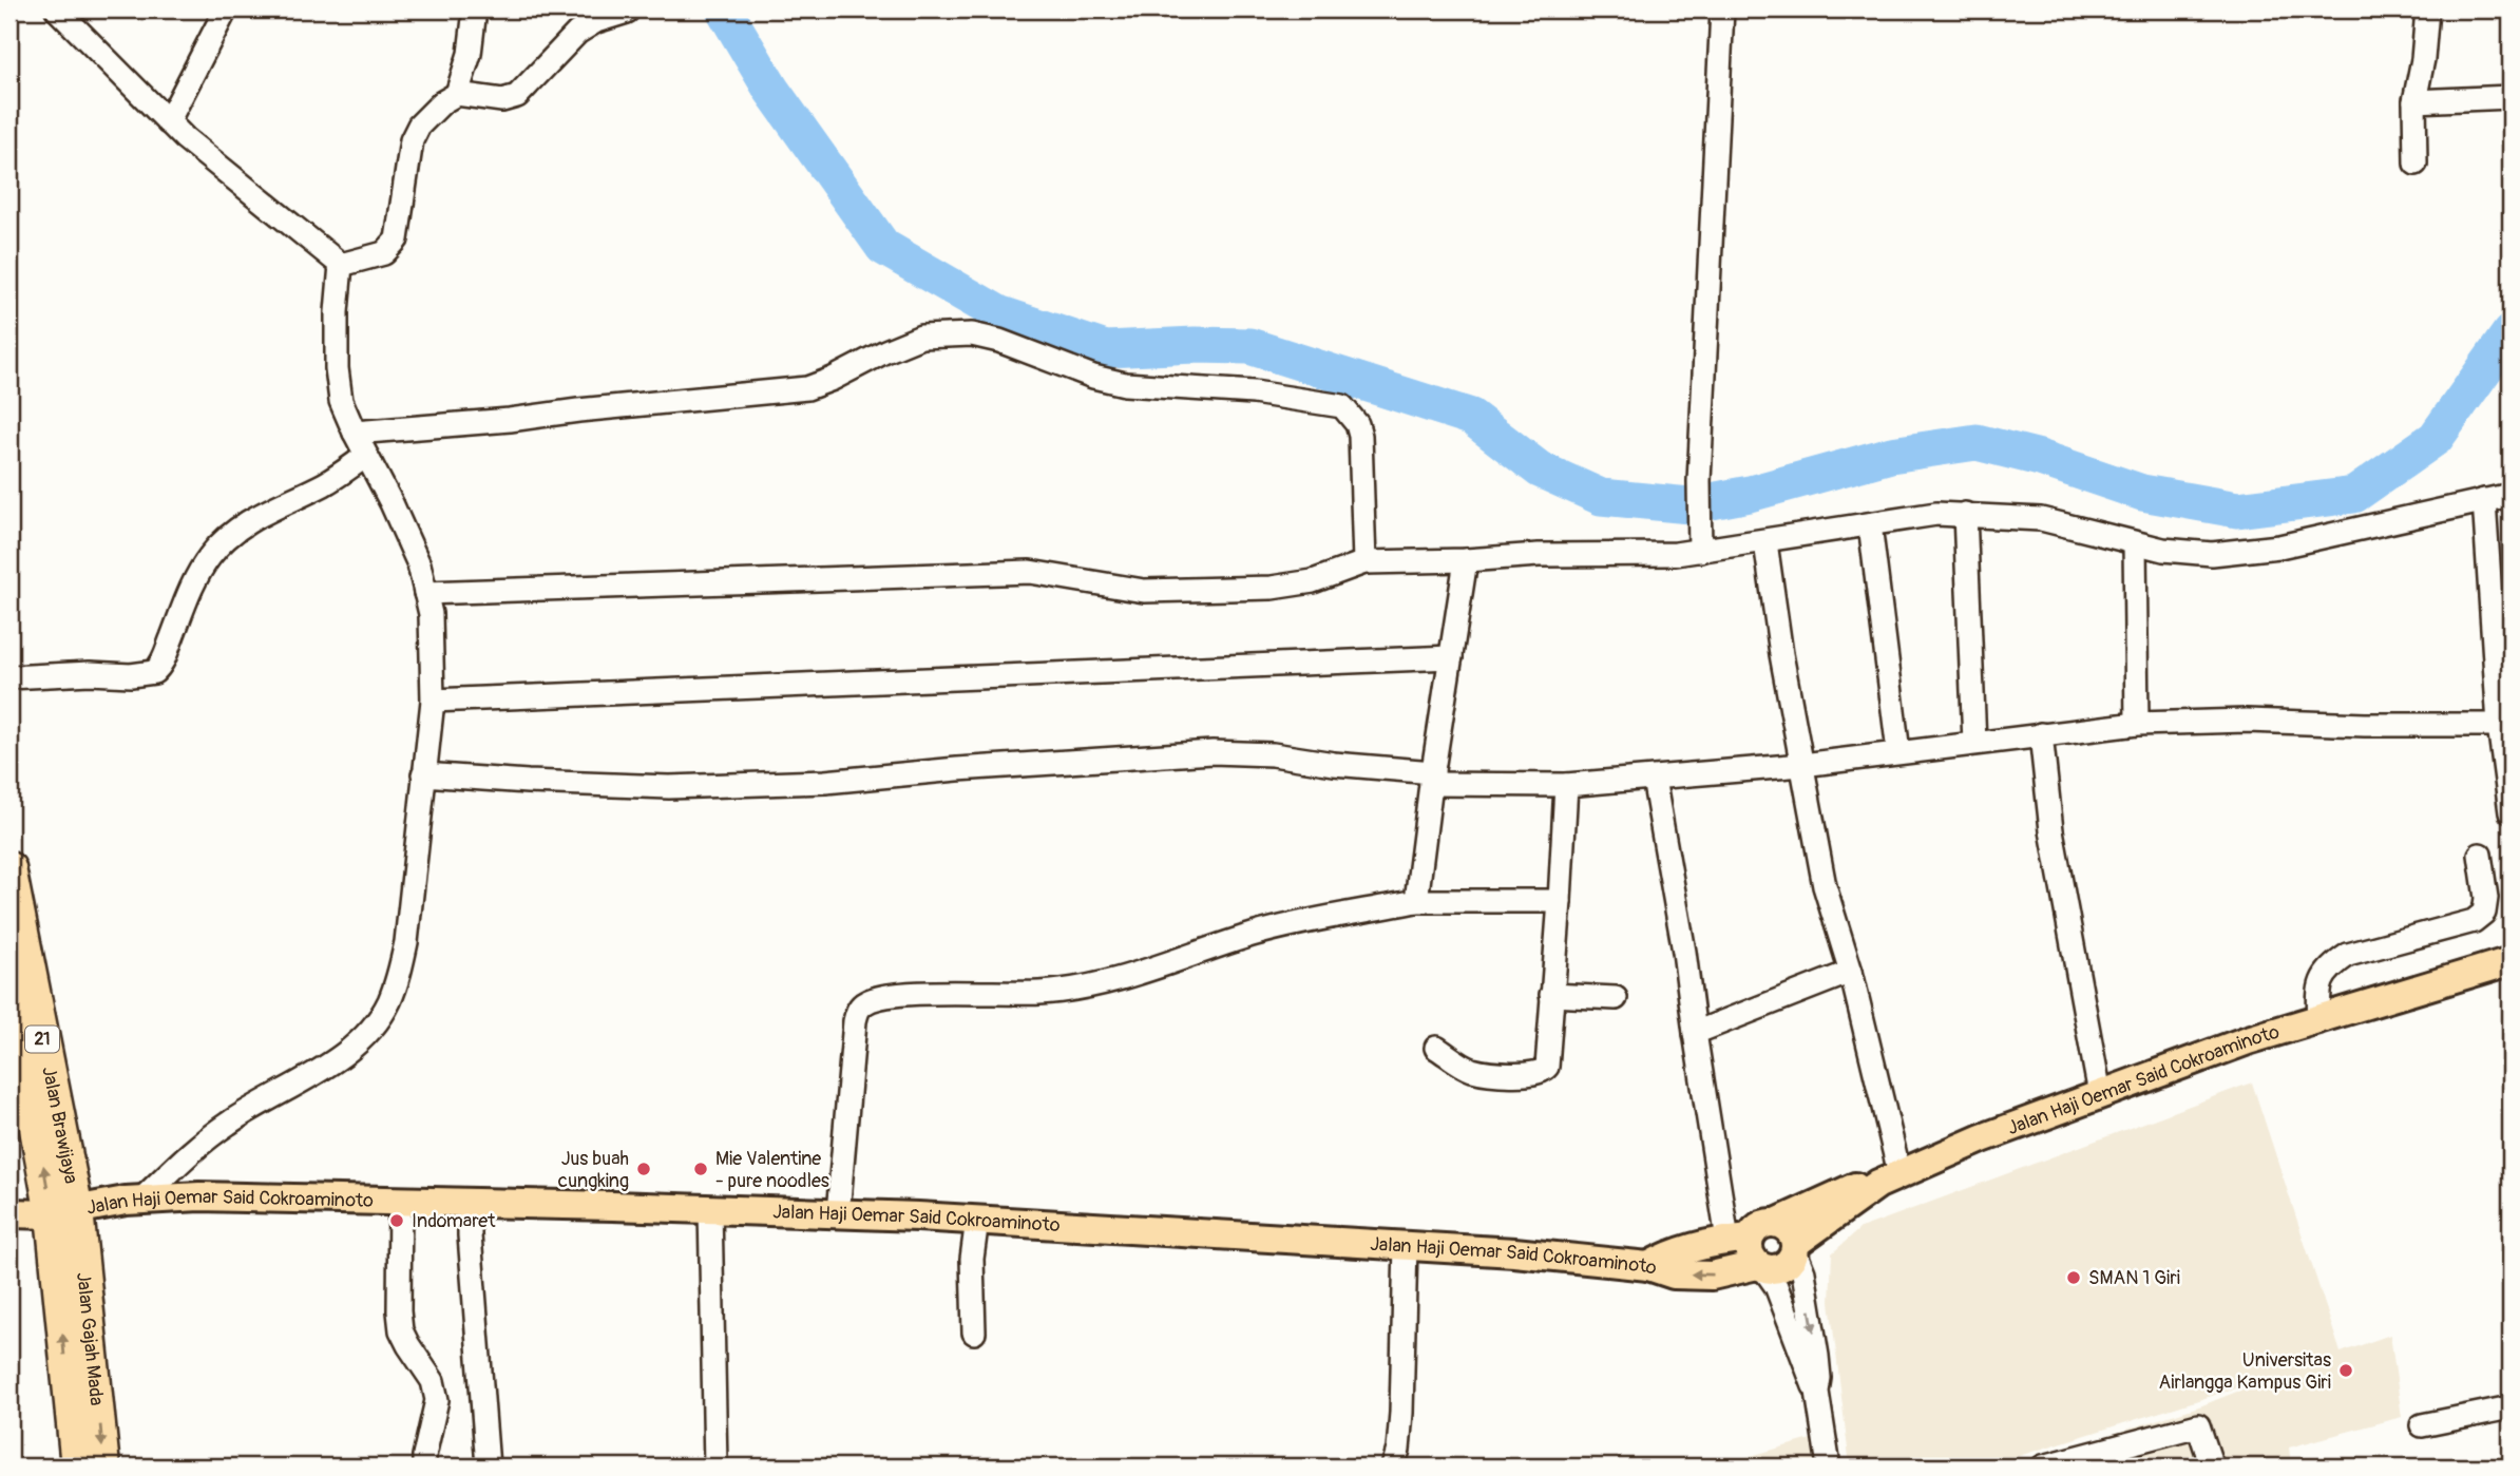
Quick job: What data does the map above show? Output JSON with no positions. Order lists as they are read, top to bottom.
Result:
{
  "streets": {
    "highway": ["21", "Jalan Brawijaya", "Jalan Gajah Mada"],
    "main road": ["Jalan Haji Oemar Said Cokroaminoto"]
  },
  "crossings": [
    ["Jalan Haji Oemar Said Cokroaminoto", "Jalan Brawijaya"],
    ["Jalan Haji Oemar Said Cokroaminoto", "Jalan Gajah Mada"],
    ["Jalan Brawijaya", "Jalan Gajah Mada"]
  ],
  "one_way": ["Jalan Gajah Mada"],
  "places": [
    "Jus buah cungking",
    "Mie Valentine - pure noodles",
    "Indomaret",
    "SMAN 1 Giri",
    "Universitas Airlangga Kampus Giri"
  ]
}
